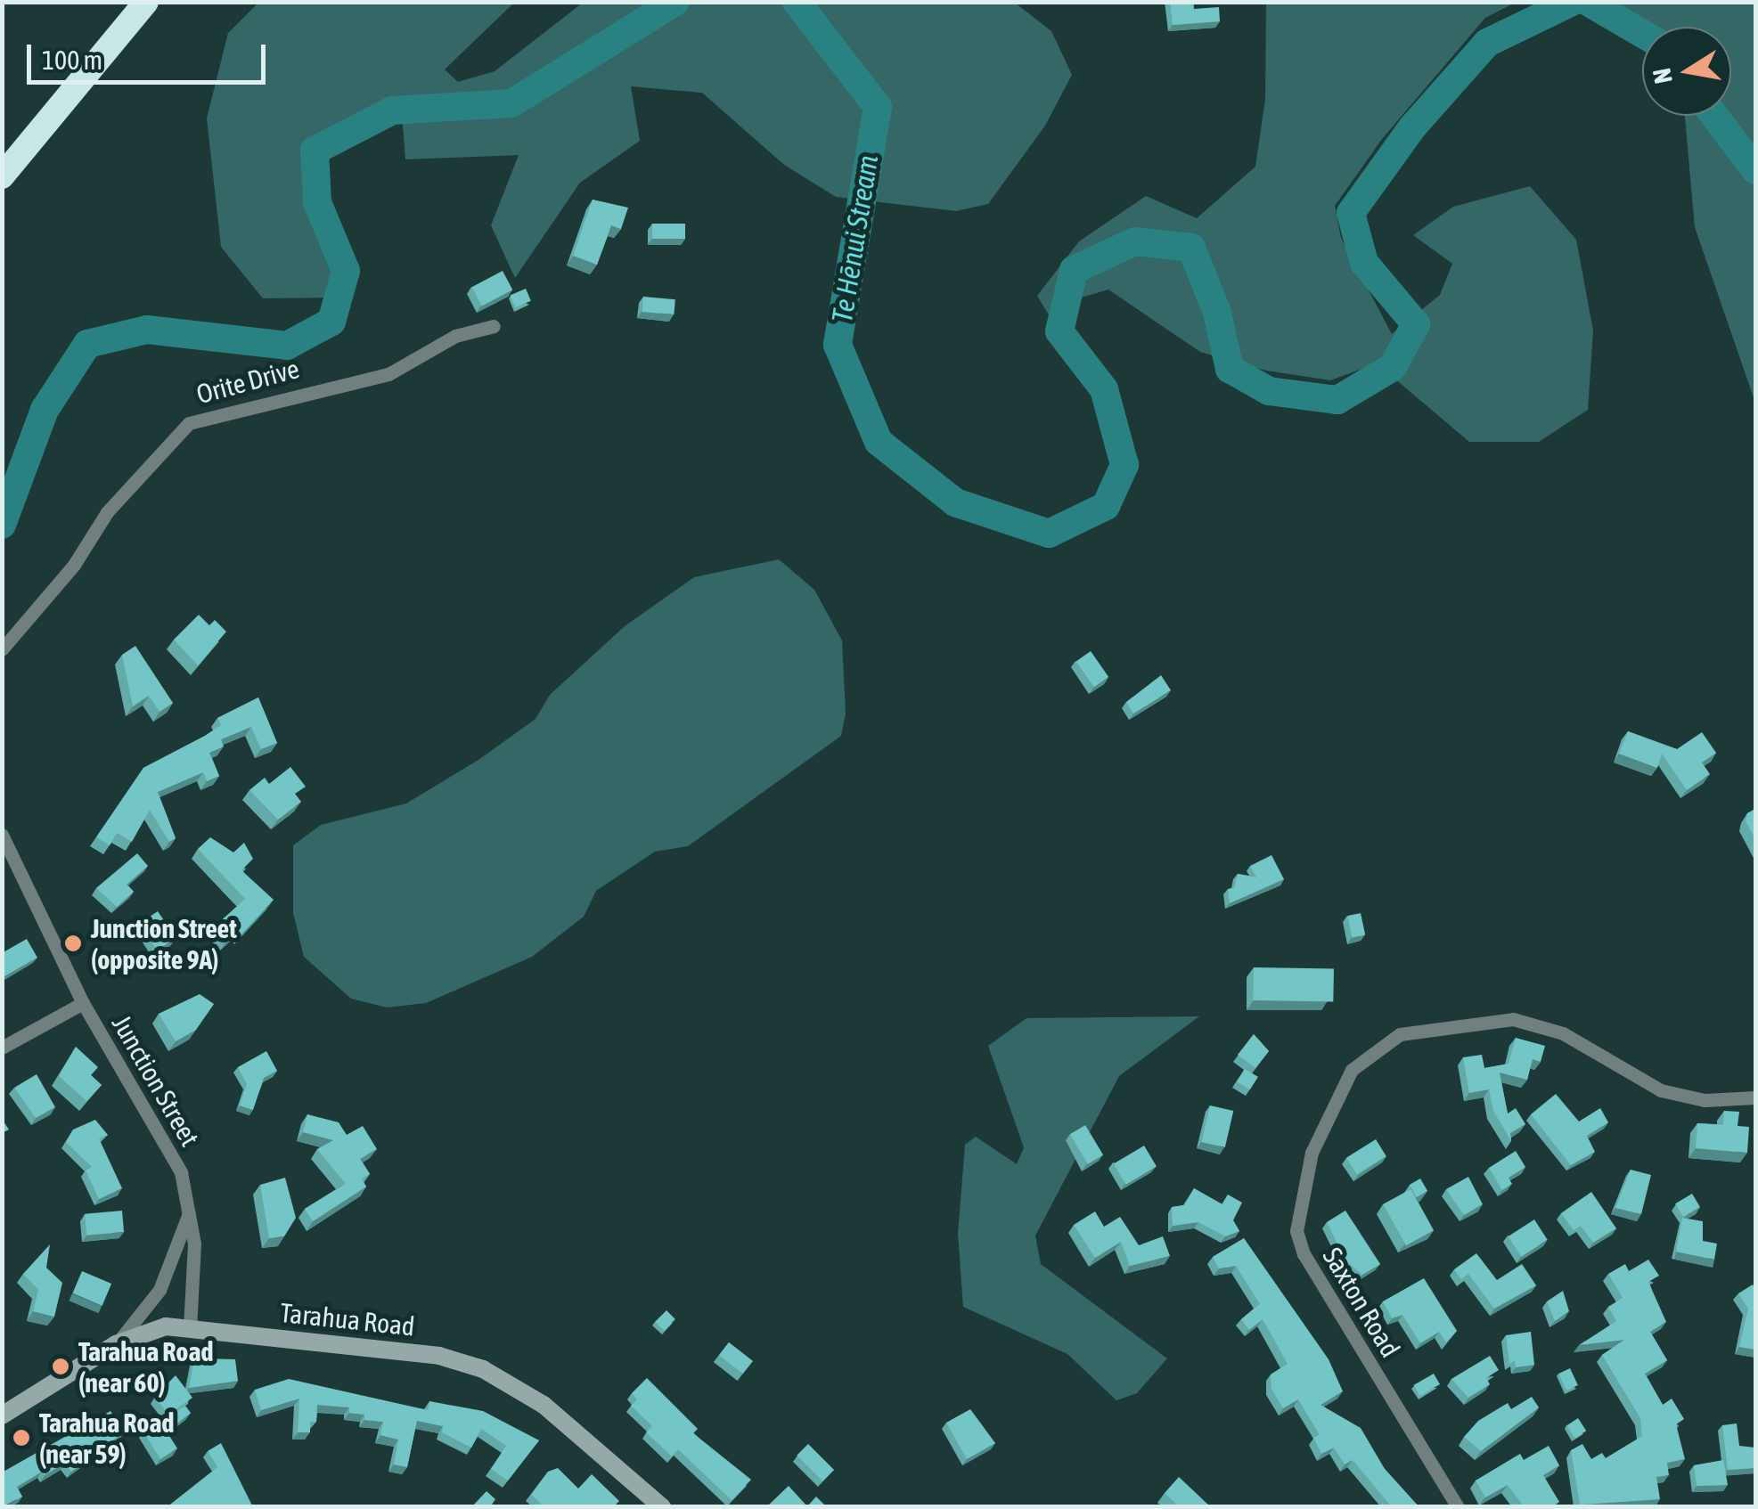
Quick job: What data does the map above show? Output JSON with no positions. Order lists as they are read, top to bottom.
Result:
{
  "streets": {
    "street": [
      "Orite Drive",
      "Junction Street",
      "Saxton Road",
      "Tarahua Road"
    ]
  },
  "crossings": [
    ["Junction Street", "Tarahua Road"]
  ],
  "water": ["Te Hēnui Stream"],
  "places": ["Junction Street (opposite 9A)", "Tarahua Road (near 60)", "Tarahua Road (near 59)"],
  "scale_bar": "100 m",
  "north": "left"
}
